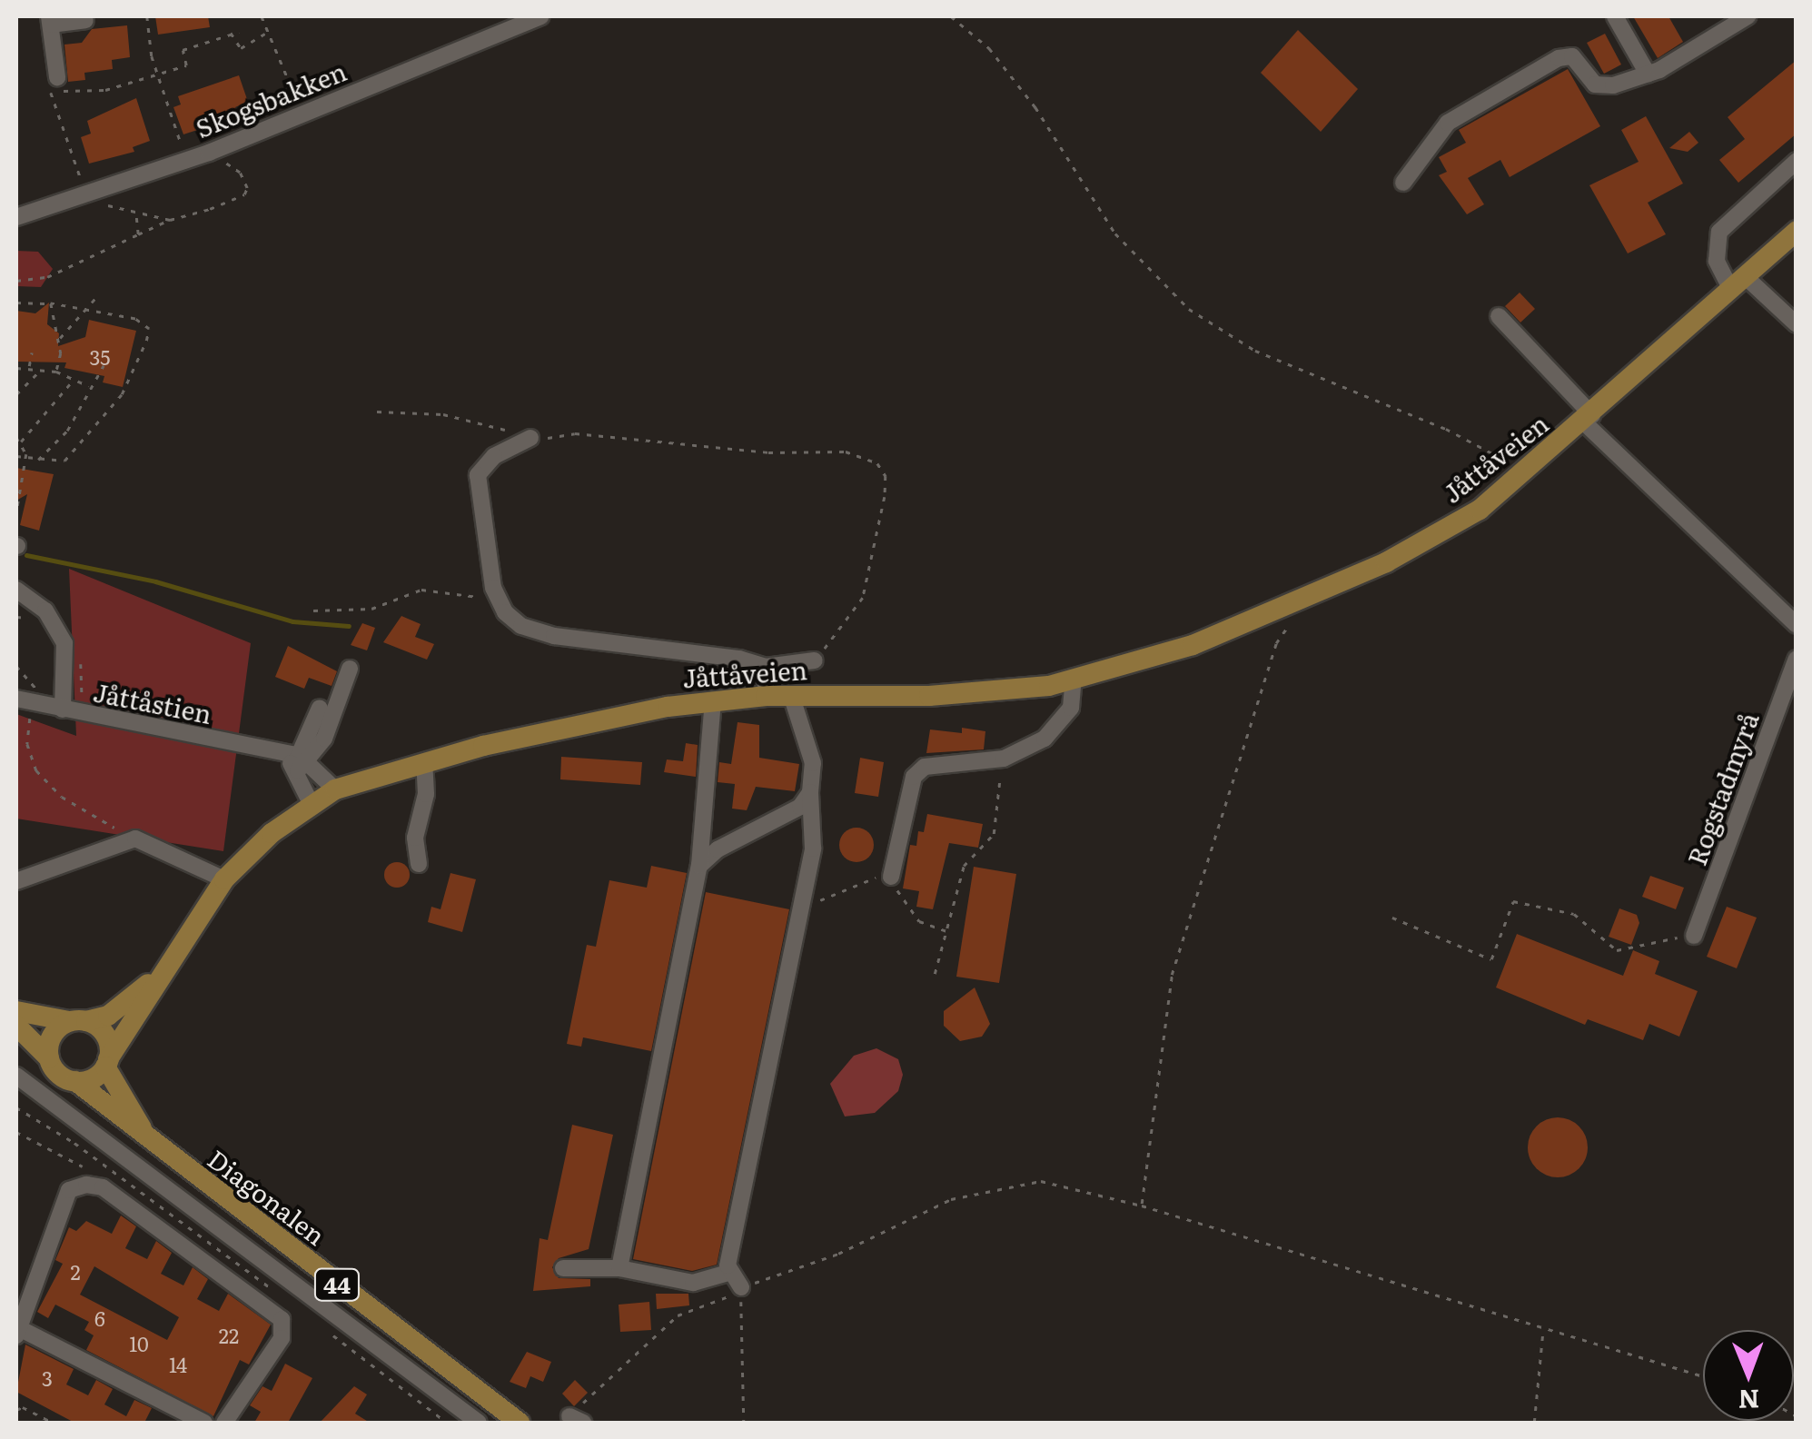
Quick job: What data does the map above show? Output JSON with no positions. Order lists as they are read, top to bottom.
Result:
{
  "streets": {
    "main road": ["Jåttåveien", "Diagonalen", "44"],
    "street": ["Skogsbakken", "Jåttåstien", "Rogstadmyrå"]
  },
  "crossings": [
    ["Jåttåveien", "Diagonalen"],
    ["Jåttåveien", "44"],
    ["Diagonalen", "44"]
  ],
  "house_numbers": [
    "35",
    "2",
    "6",
    "22",
    "10",
    "14",
    "3"
  ],
  "north": "bottom"
}
